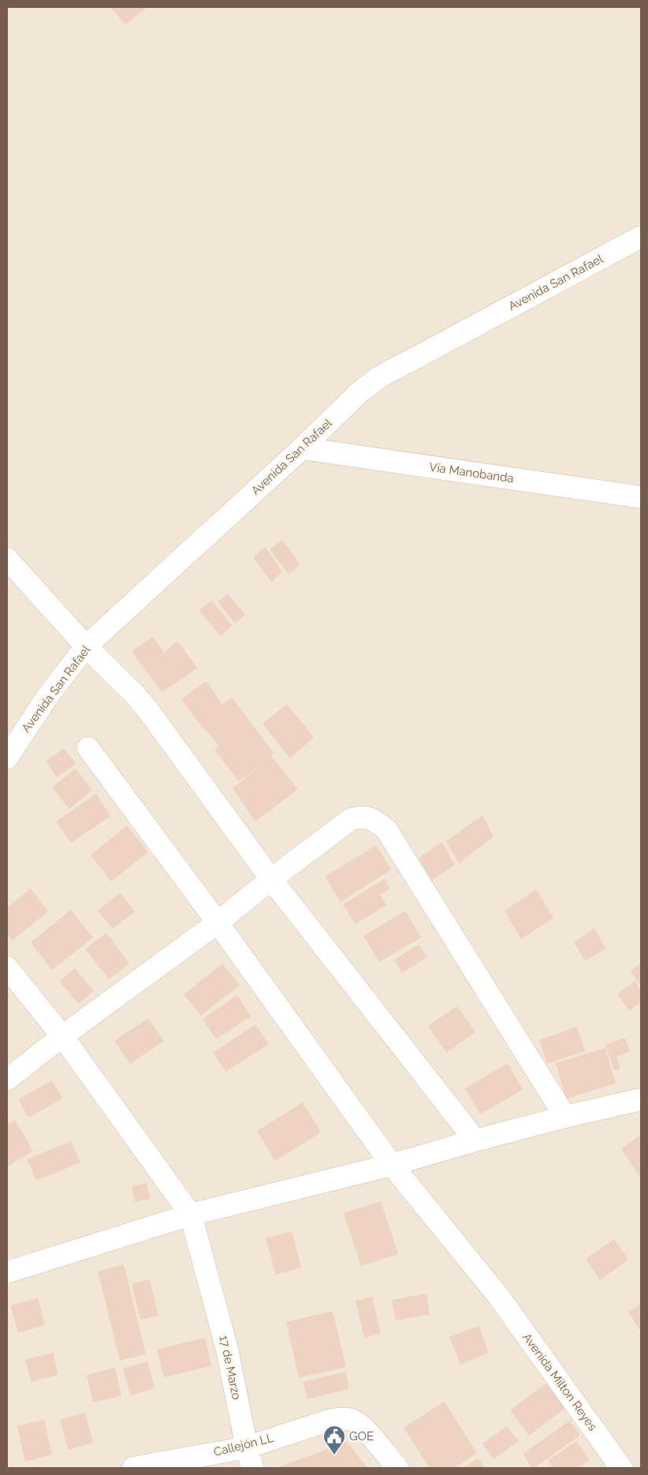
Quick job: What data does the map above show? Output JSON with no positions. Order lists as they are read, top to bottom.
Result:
{
  "streets": {
    "street": [
      "Avenida San Rafael",
      "Vía Manobanda",
      "17 de Marzo",
      "Avenida Milton Reyes",
      "Callejón LL"
    ]
  },
  "crossings": [
    ["Avenida San Rafael", "Vía Manobanda"],
    ["17 de Marzo", "Callejón LL"]
  ],
  "places": {
    "public building": ["GOE"]
  }
}
